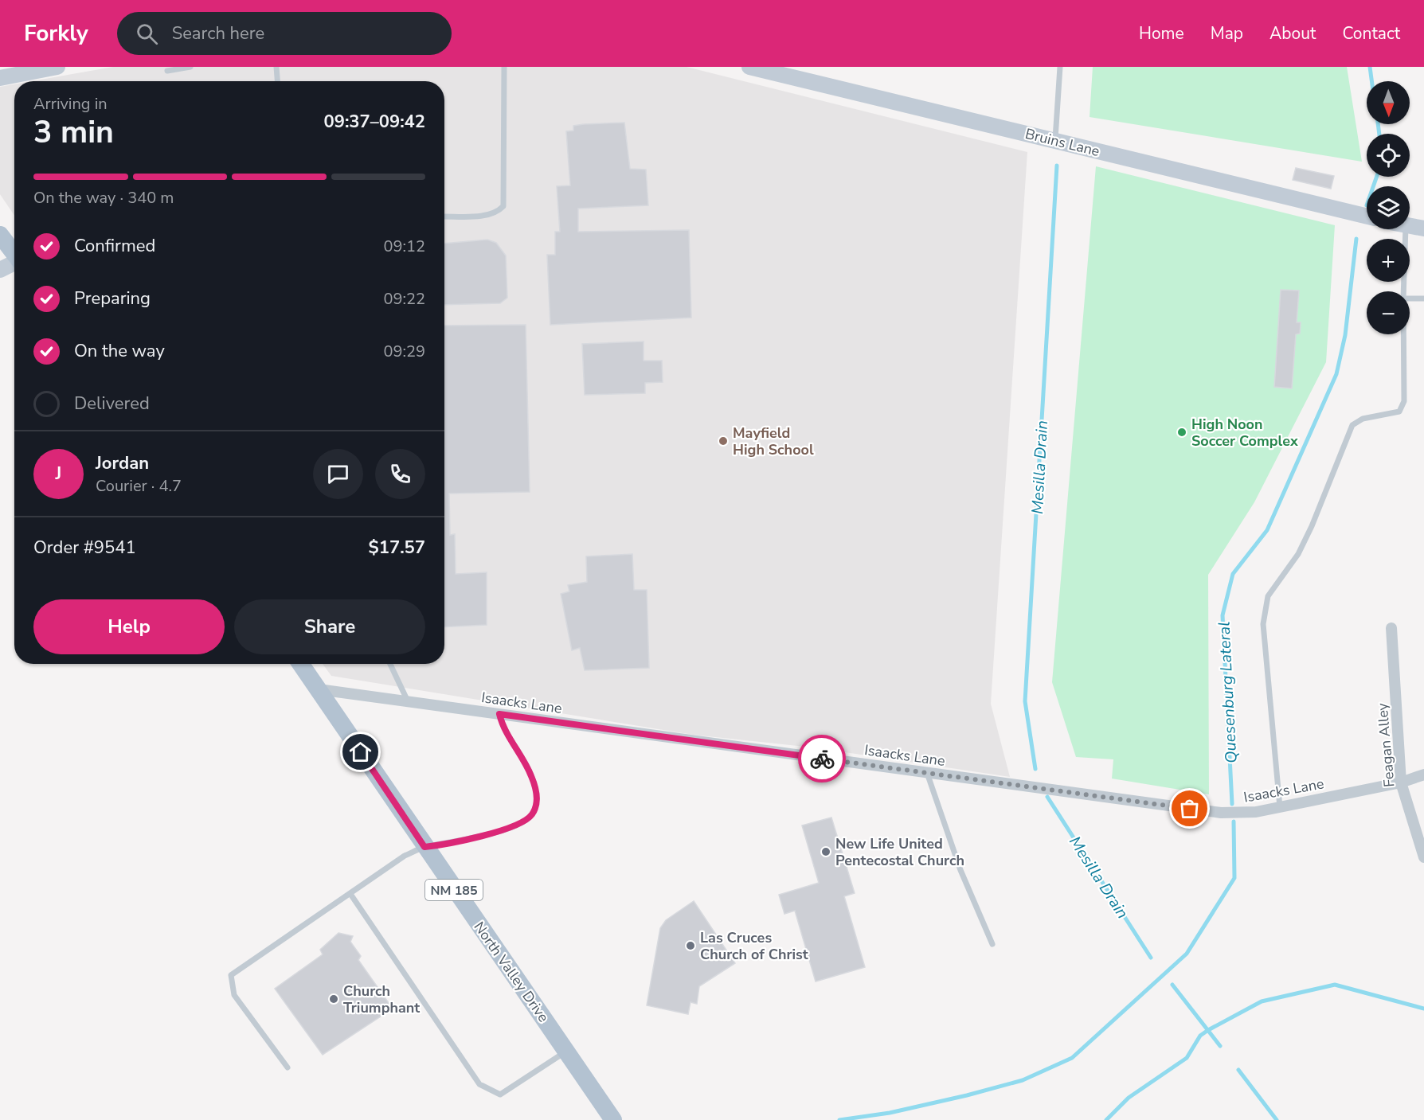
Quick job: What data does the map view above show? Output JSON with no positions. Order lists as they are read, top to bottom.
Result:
{
  "streets": {
    "main road": ["NM 185", "North Valley Drive"],
    "street": ["Bruins Lane", "Isaacks Lane", "Feagan Alley"]
  },
  "crossings": [
    ["Isaacks Lane", "Feagan Alley"],
    ["Isaacks Lane", "North Valley Drive"]
  ],
  "water": ["Mesilla Drain", "Quesenburg Lateral"],
  "places": [
    "High Noon Soccer Complex",
    "Mayfield High School",
    "New Life United Pentecostal Church",
    "Las Cruces Church of Christ",
    "Church Triumphant"
  ],
  "north": "bottom",
  "page": {
    "header": "Forkly",
    "search": "Search here",
    "nav": [
      "Home",
      "Map",
      "About",
      "Contact"
    ],
    "map_buttons": ["+", "−"],
    "heading": ["3 min", "Arriving in", "09:37–09:42"],
    "panel": [
      "Jordan",
      "Courier · 4.7",
      "Order #9541",
      "$17.57"
    ],
    "bar": "On the way · 340 m",
    "list": [
      ["Confirmed", "09:12"],
      ["Preparing", "09:22"],
      ["On the way", "09:29"],
      "Delivered"
    ],
    "round": "J",
    "buttons": ["Help", "Share"]
  }
}
